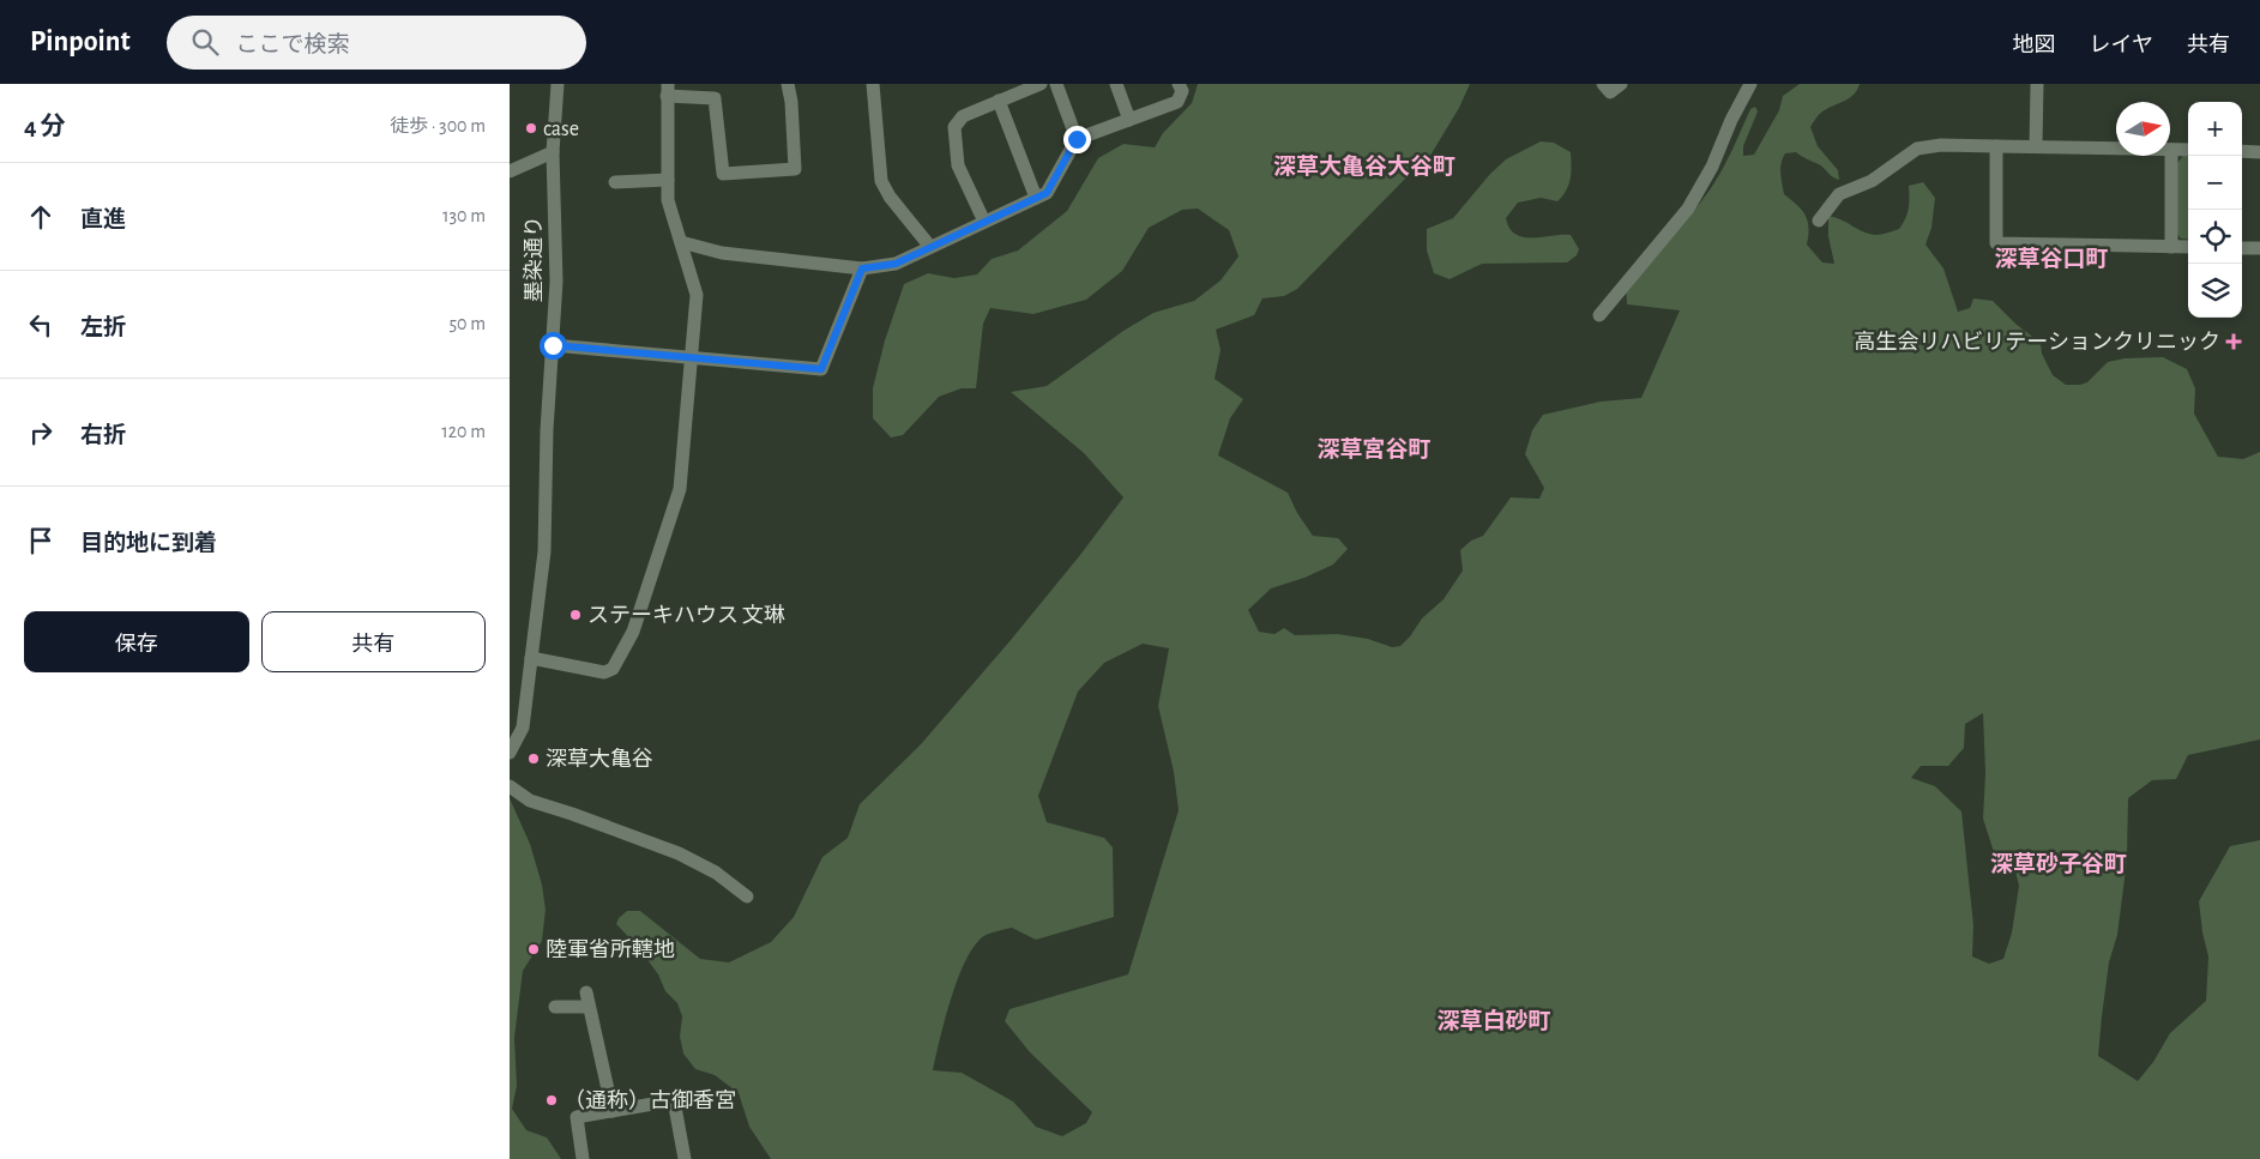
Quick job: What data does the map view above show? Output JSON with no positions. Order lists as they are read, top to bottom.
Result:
{
  "streets": {
    "street": ["墨染通り"]
  },
  "districts": [
    "深草大亀谷大谷町",
    "深草谷口町",
    "深草宮谷町",
    "深草砂子谷町",
    "深草白砂町"
  ],
  "places": {
    "other": [
      "case",
      "ステーキハウス 文琳",
      "深草大亀谷",
      "陸軍省所轄地",
      "（通称）古御香宮"
    ],
    "health": ["高生会リハビリテーションクリニック"]
  },
  "north": "right",
  "page": {
    "header": "Pinpoint",
    "search": "ここで検索",
    "nav": ["地図", "レイヤ", "共有"],
    "heading": ["4 分", "徒歩 · 300 m"],
    "map_buttons": ["+", "−"],
    "list": [
      ["直進", "130 m"],
      ["左折", "50 m"],
      ["右折", "120 m"],
      "目的地に到着"
    ],
    "buttons": ["保存", "共有"]
  }
}
